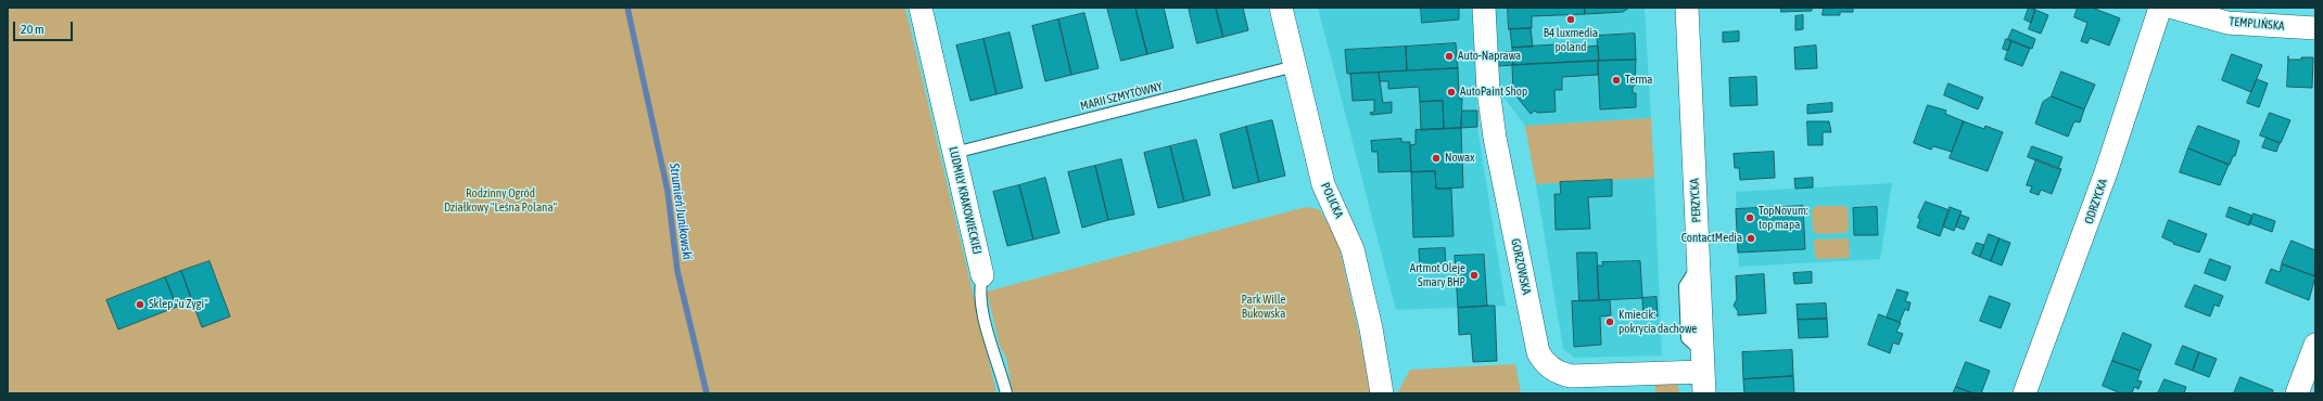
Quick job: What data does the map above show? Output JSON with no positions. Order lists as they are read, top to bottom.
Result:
{
  "streets": {
    "street": [
      "TEMPLIŃSKA",
      "LUDMIŁY KRAKOWIECKIEJ",
      "POLICKA",
      "PERZYCKA",
      "ODRZYCKA",
      "GORZOWSKA"
    ],
    "lane": ["MARII SZMYTÓWNY"]
  },
  "crossings": [
    ["MARII SZMYTÓWNY", "LUDMIŁY KRAKOWIECKIEJ"],
    ["MARII SZMYTÓWNY", "POLICKA"],
    ["PERZYCKA", "GORZOWSKA"]
  ],
  "water": ["Strumień Junikowski"],
  "parks": ["Rodzinny Ogród Działkowy \"Leśna Polana\"", "Park Wille Bukowska"],
  "places": [
    "B4 luxmedia poland",
    "Auto-Naprawa",
    "Terma",
    "AutoPaint Shop",
    "Nowax",
    "TopNovum: top mapa",
    "ContactMedia",
    "Artmot Oleje Smary BHP",
    "Sklep \"u Zygi\"",
    "Kmiecik: pokrycia dachowe"
  ],
  "scale_bar": "20 m"
}
